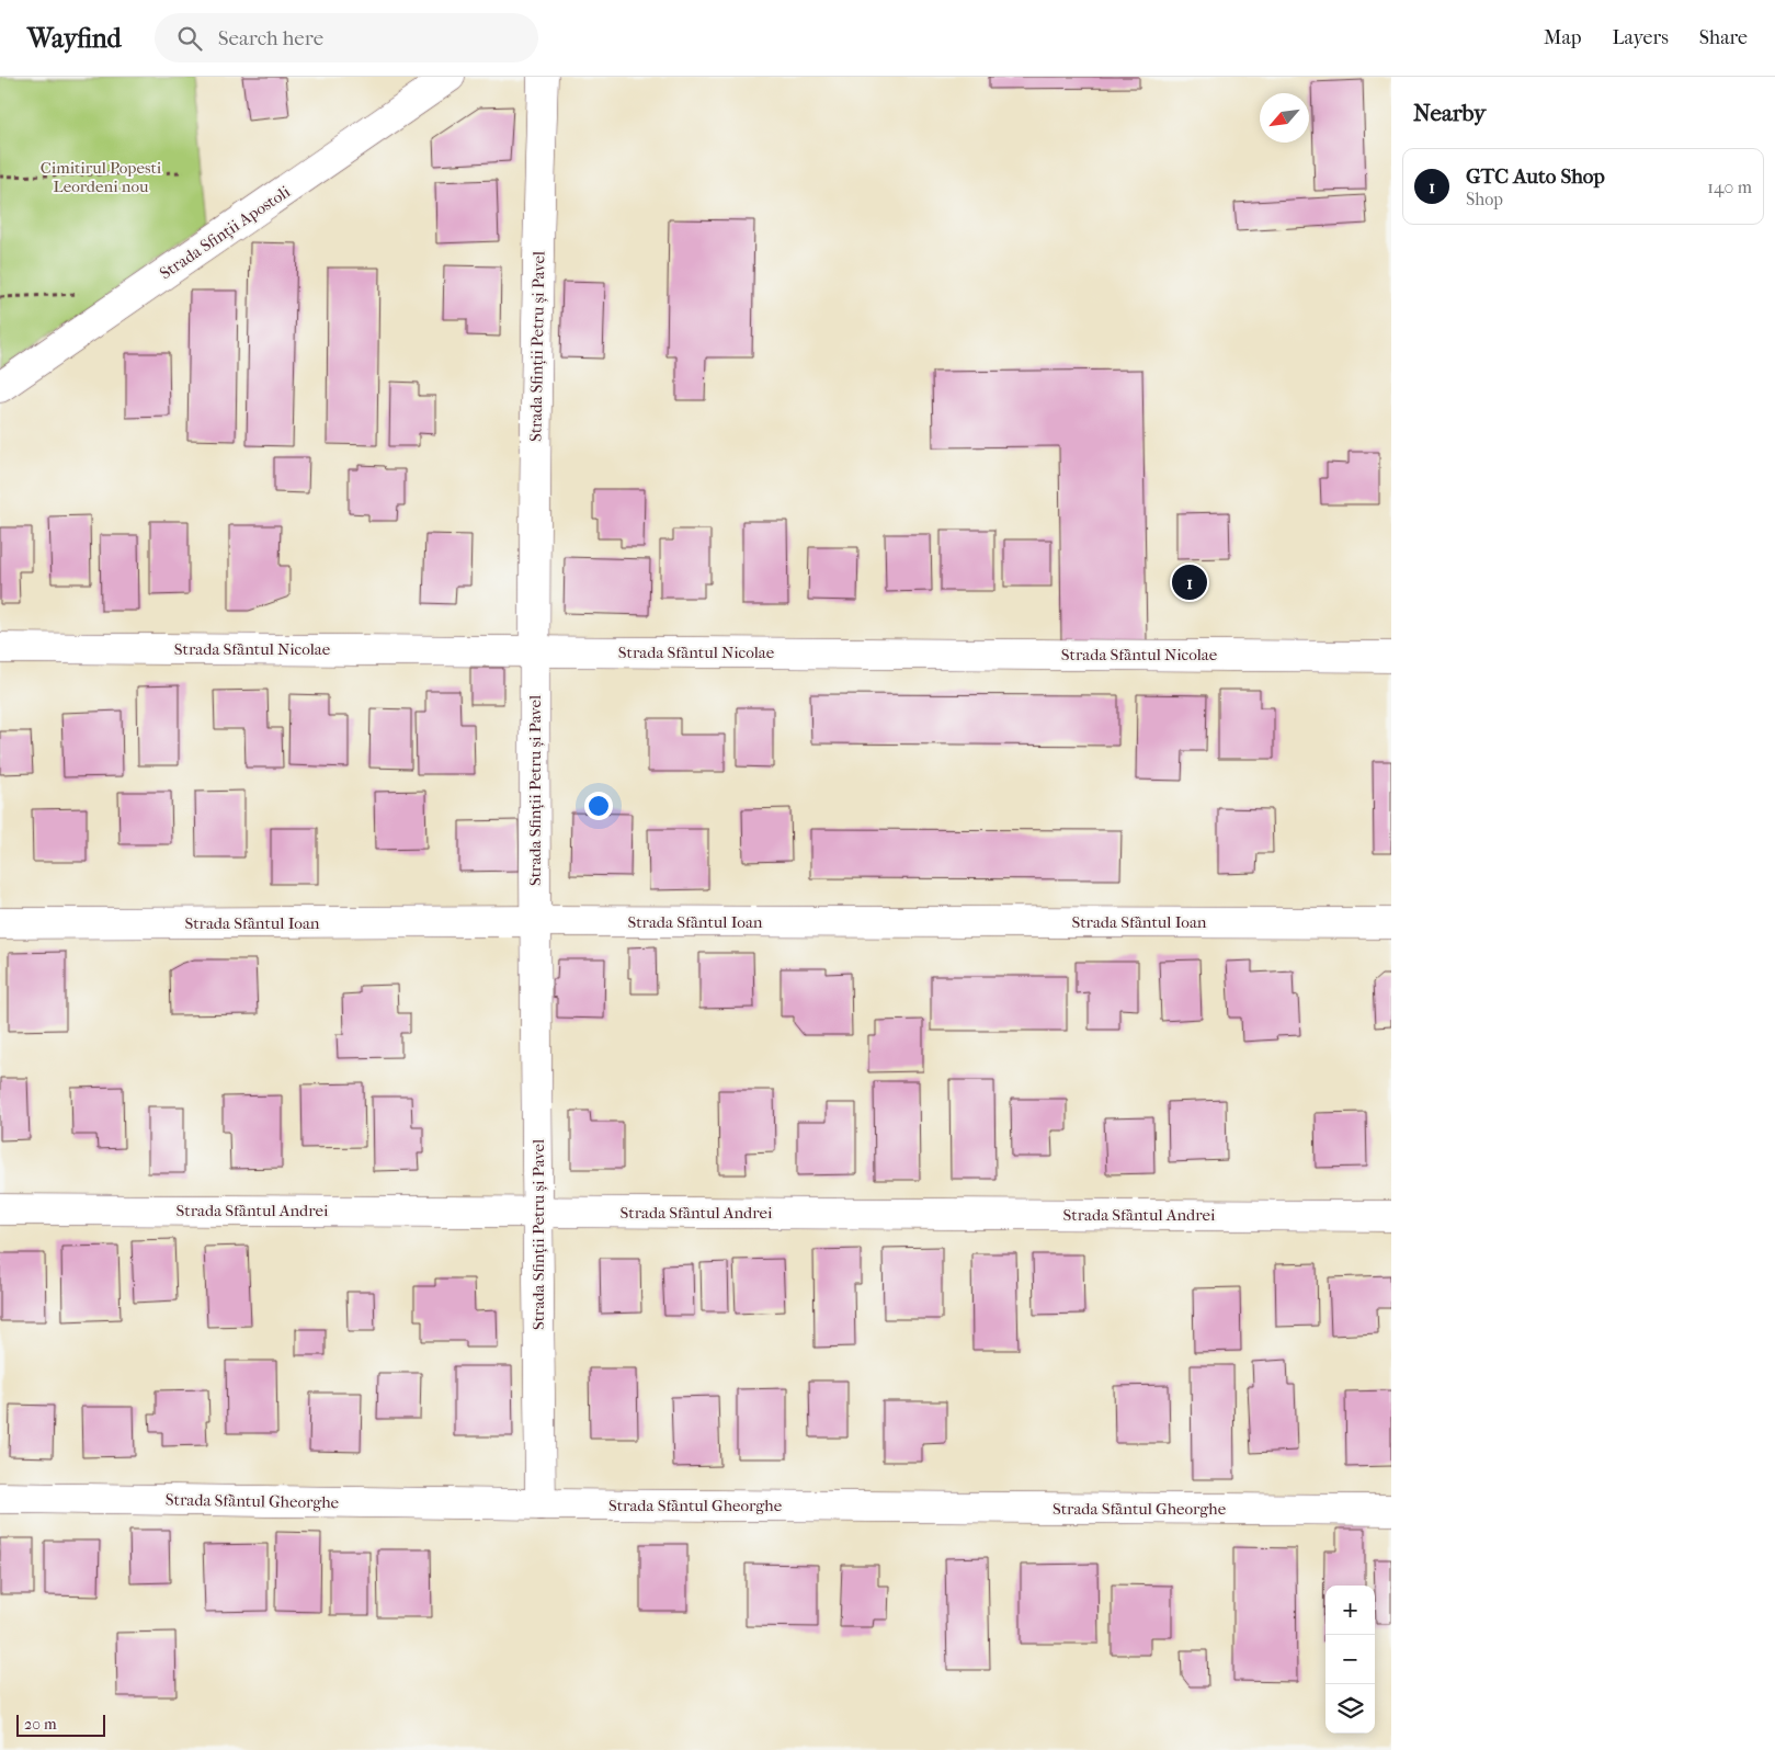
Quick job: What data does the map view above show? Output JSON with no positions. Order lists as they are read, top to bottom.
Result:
{
  "streets": {
    "street": [
      "Strada Sfinții Apostoli",
      "Strada Sfinții Petru și Pavel",
      "Strada Sfântul Nicolae",
      "Strada Sfântul Ioan",
      "Strada Sfântul Andrei",
      "Strada Sfântul Gheorghe"
    ]
  },
  "crossings": [
    ["Strada Sfinții Petru și Pavel", "Strada Sfântul Nicolae"],
    ["Strada Sfinții Petru și Pavel", "Strada Sfântul Ioan"],
    ["Strada Sfinții Petru și Pavel", "Strada Sfântul Andrei"],
    ["Strada Sfinții Petru și Pavel", "Strada Sfântul Gheorghe"]
  ],
  "parks": ["Cimitirul Popesti Leordeni nou"],
  "scale_bar": "20 m",
  "north": "bottom left",
  "page": {
    "header": "Wayfind",
    "search": "Search here",
    "nav": ["Map", "Layers", "Share"],
    "heading": "Nearby",
    "list": [
      {
        "mark": "1",
        "name": "GTC Auto Shop",
        "note": "Shop",
        "value": "140 m"
      }
    ],
    "pins": "1",
    "map_buttons": ["+", "−"],
    "scale": "20 m"
  }
}
